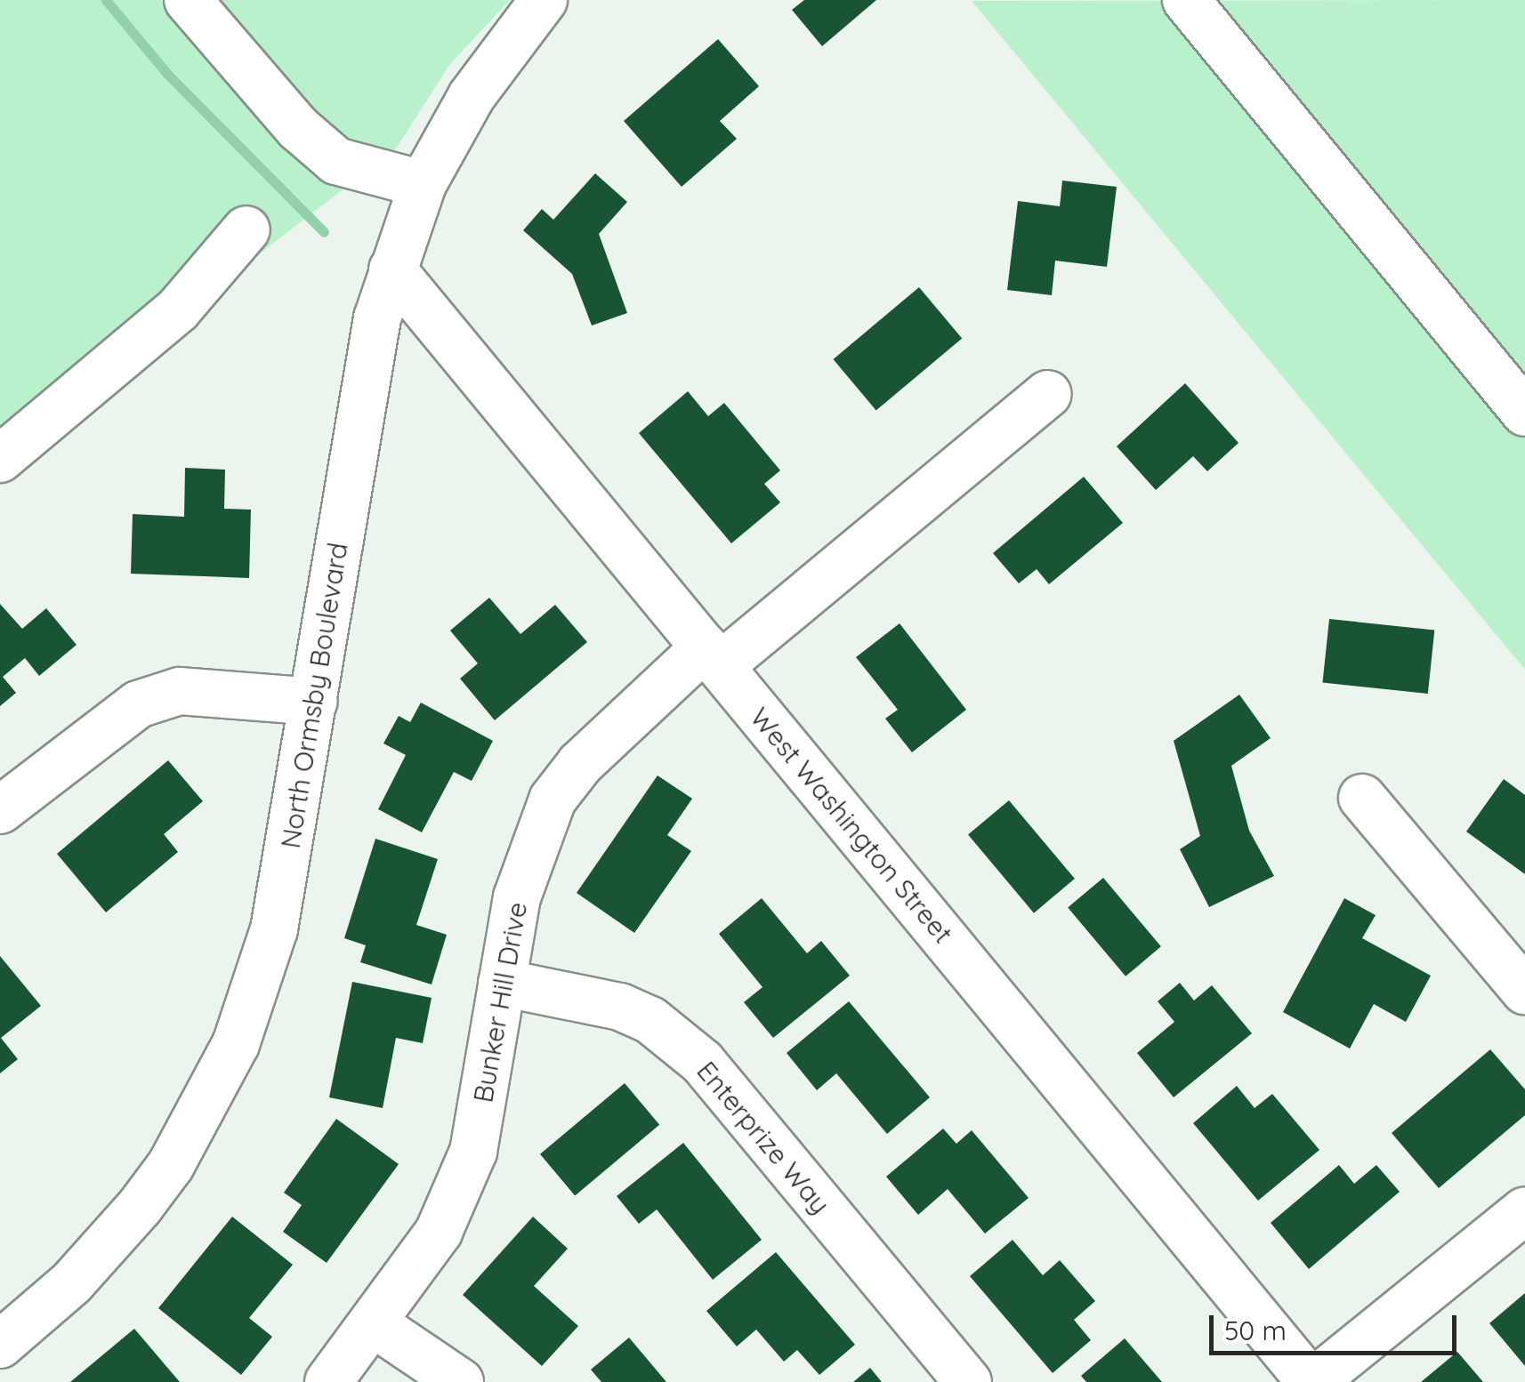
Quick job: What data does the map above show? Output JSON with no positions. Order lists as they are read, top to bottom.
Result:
{
  "streets": {
    "street": [
      "North Ormsby Boulevard",
      "West Washington Street",
      "Bunker Hill Drive",
      "Enterprize Way"
    ]
  },
  "crossings": [
    ["North Ormsby Boulevard", "West Washington Street"],
    ["West Washington Street", "Bunker Hill Drive"],
    ["Bunker Hill Drive", "Enterprize Way"]
  ],
  "scale_bar": "50 m"
}
